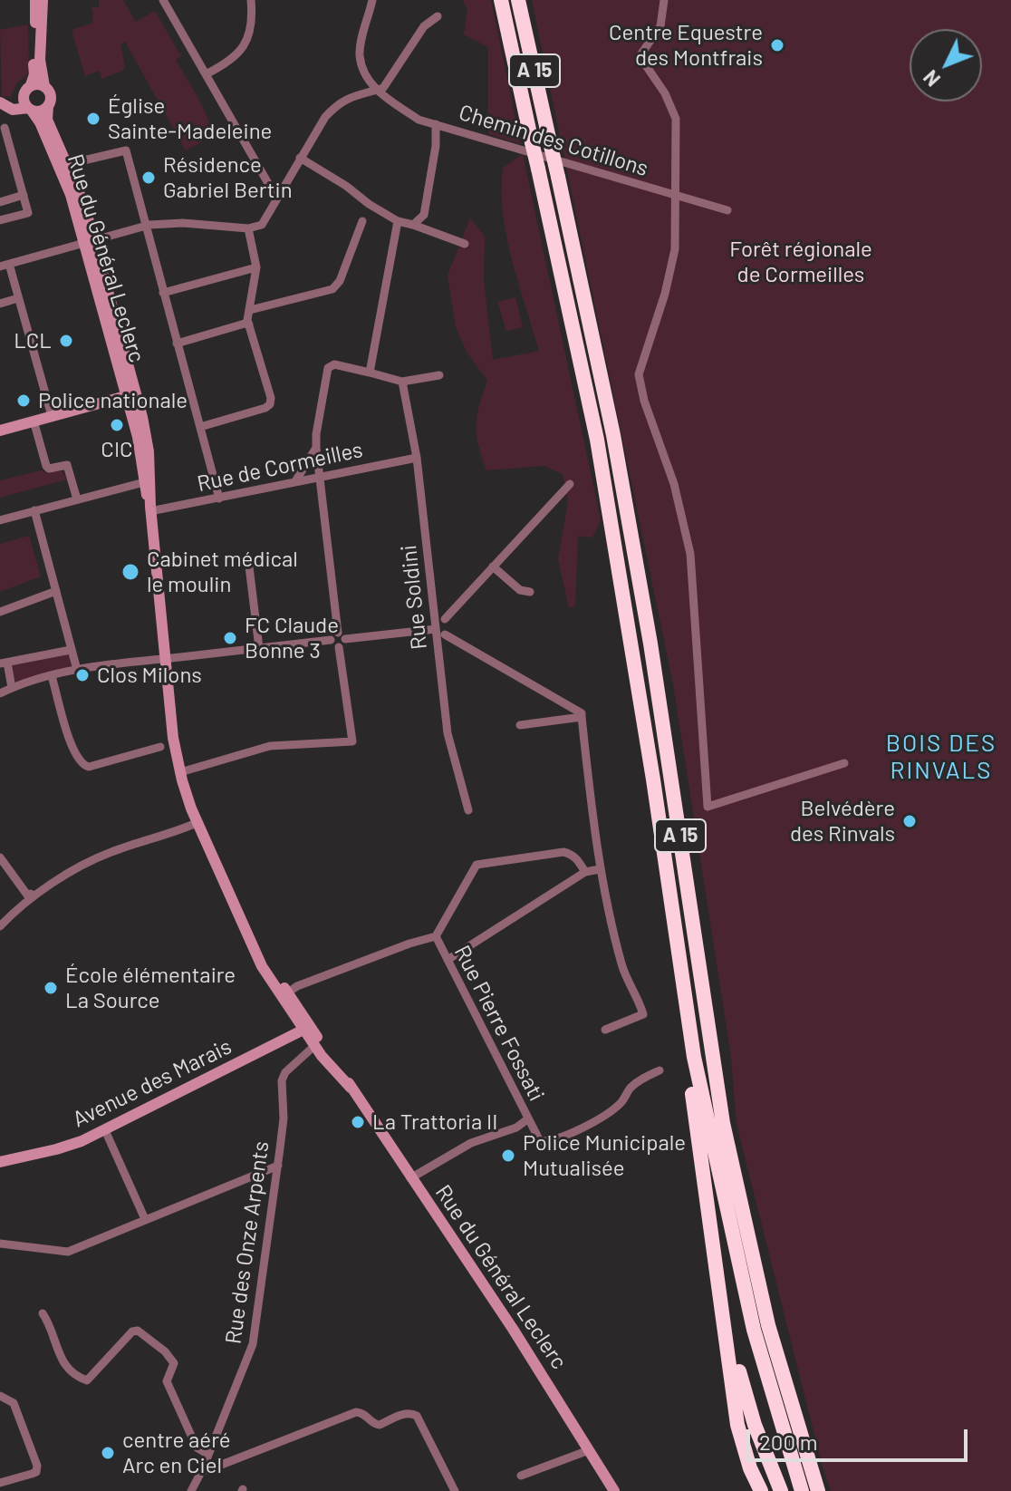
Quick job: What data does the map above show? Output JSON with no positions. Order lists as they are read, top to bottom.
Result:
{
  "streets": {
    "highway": ["A 15"],
    "main road": ["Rue du Général Leclerc", "Avenue des Marais"],
    "street": [
      "Chemin des Cotillons",
      "Rue de Cormeilles",
      "Rue Soldini",
      "Rue Pierre Fossati",
      "Rue des Onze Arpents"
    ]
  },
  "crossings": [
    ["Rue du Général Leclerc", "Rue de Cormeilles"],
    ["Rue du Général Leclerc", "Rue Pierre Fossati"],
    ["Rue du Général Leclerc", "Avenue des Marais"],
    ["Rue du Général Leclerc", "Rue des Onze Arpents"],
    ["Rue de Cormeilles", "Rue Soldini"]
  ],
  "districts": ["BOIS DES RINVALS"],
  "parks": ["Forêt régionale de Cormeilles"],
  "places": [
    "Centre Equestre des Montfrais",
    "Église Sainte-Madeleine",
    "Résidence Gabriel Bertin",
    "LCL",
    "Police nationale",
    "CIC",
    "Cabinet médical le moulin",
    "FC Claude Bonne 3",
    "Clos Milons",
    "Belvédère des Rinvals",
    "École élémentaire La Source",
    "La Trattoria II",
    "Police Municipale Mutualisée",
    "centre aéré Arc en Ciel"
  ],
  "scale_bar": "200 m",
  "north": "bottom left"
}
